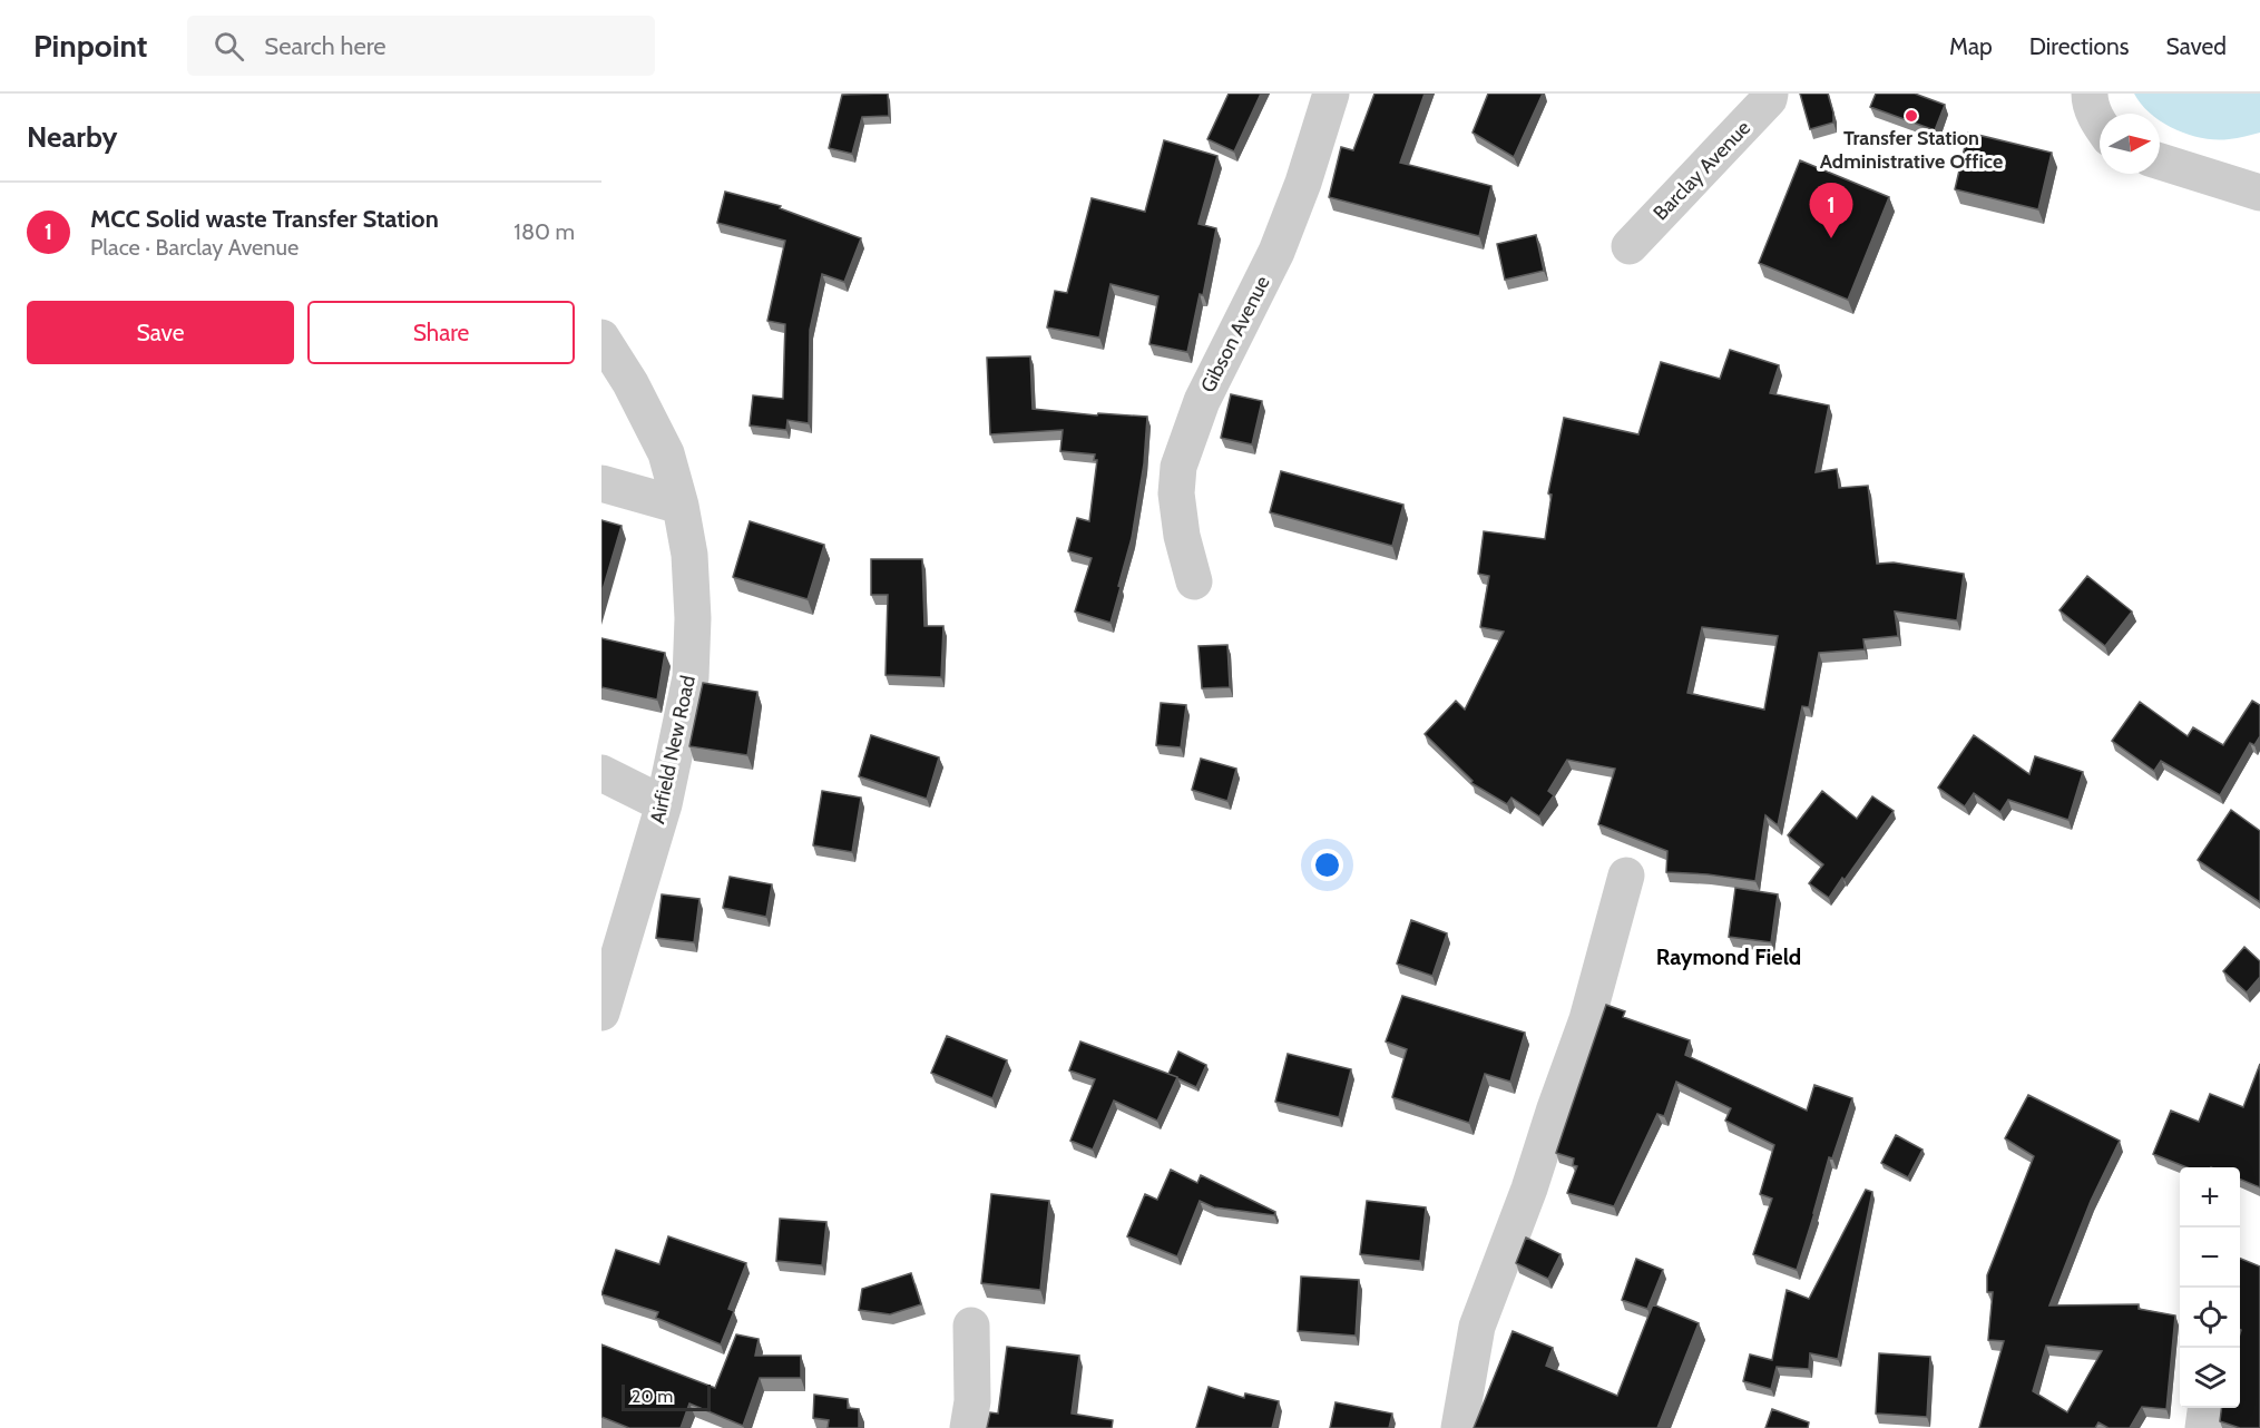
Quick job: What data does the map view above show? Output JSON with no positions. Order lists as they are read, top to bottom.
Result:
{
  "streets": {
    "street": ["Barclay Avenue", "Gibson Avenue", "Airfield New Road"]
  },
  "districts": ["Raymond Field"],
  "places": ["Transfer Station Administrative Office"],
  "scale_bar": "20 m",
  "north": "right",
  "page": {
    "header": "Pinpoint",
    "search": "Search here",
    "nav": ["Map", "Directions", "Saved"],
    "heading": "Nearby",
    "list": [
      {
        "mark": "1",
        "name": "MCC Solid waste Transfer Station",
        "note": "Place · Barclay Avenue",
        "value": "180 m"
      }
    ],
    "pins": "1",
    "buttons": ["Save", "Share"],
    "map_buttons": ["+", "−"],
    "scale": "20 m"
  }
}
